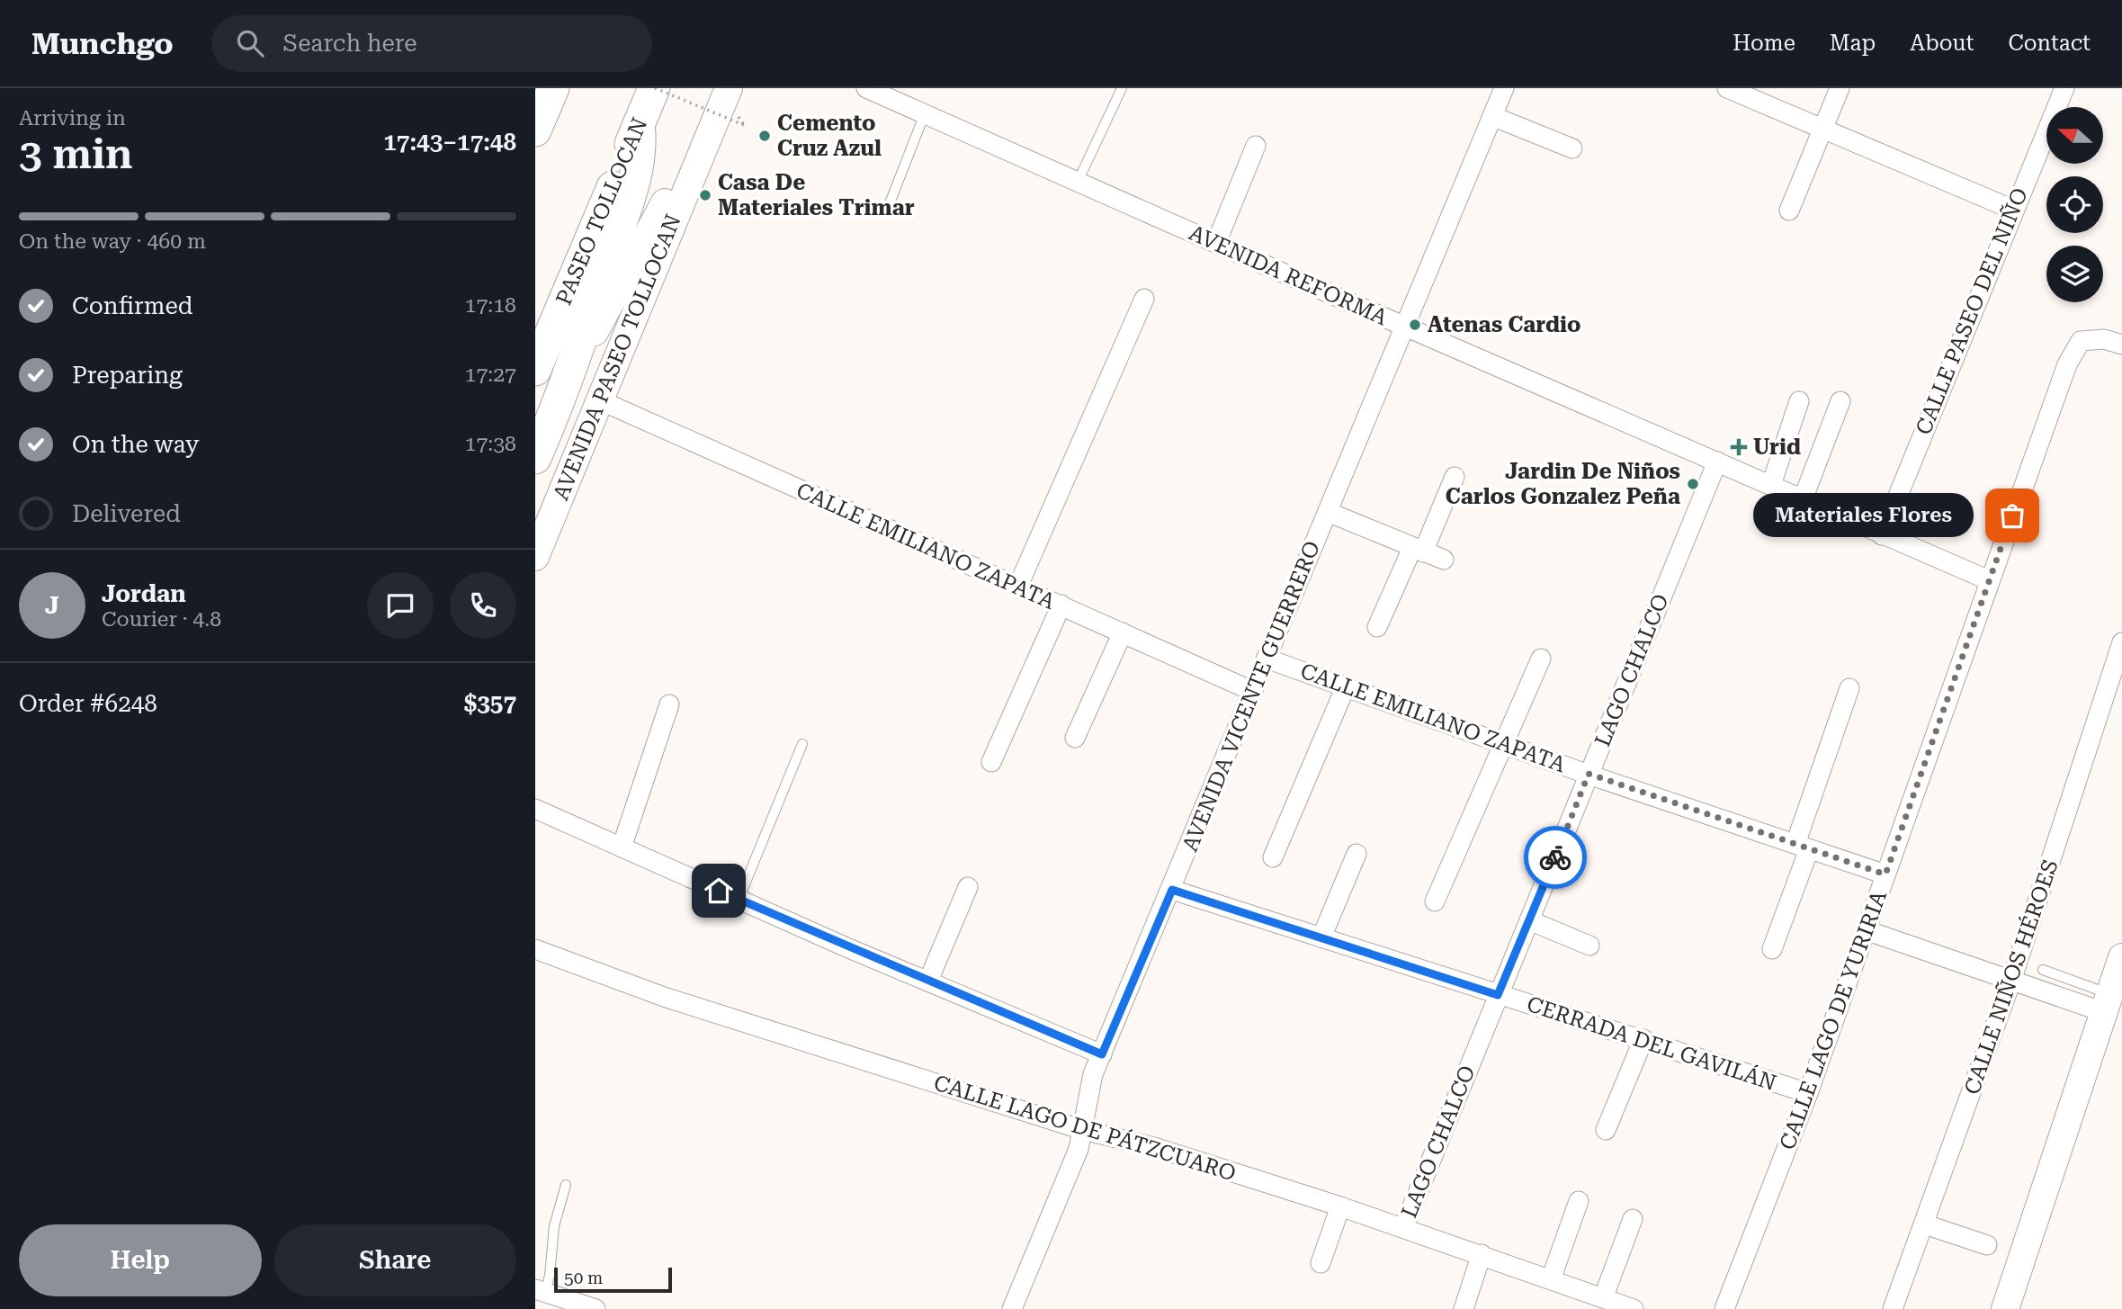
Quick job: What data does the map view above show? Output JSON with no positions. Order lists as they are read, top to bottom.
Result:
{
  "streets": {
    "highway": ["PASEO TOLLOCAN"],
    "main road": ["AVENIDA PASEO TOLLOCAN"],
    "street": [
      "AVENIDA REFORMA",
      "CALLE PASEO DEL NIÑO",
      "CALLE EMILIANO ZAPATA",
      "LAGO CHALCO",
      "AVENIDA VICENTE GUERRERO",
      "CALLE NIÑOS HÉROES",
      "CALLE LAGO DE YURIRIA",
      "CERRADA DEL GAVILÁN",
      "CALLE LAGO DE PÁTZCUARO"
    ]
  },
  "crossings": [
    ["AVENIDA REFORMA", "CALLE PASEO DEL NIÑO"],
    ["AVENIDA REFORMA", "LAGO CHALCO"],
    ["AVENIDA REFORMA", "AVENIDA VICENTE GUERRERO"],
    ["AVENIDA REFORMA", "CALLE LAGO DE YURIRIA"],
    ["AVENIDA PASEO TOLLOCAN", "CALLE EMILIANO ZAPATA"],
    ["CALLE EMILIANO ZAPATA", "LAGO CHALCO"],
    ["CALLE EMILIANO ZAPATA", "AVENIDA VICENTE GUERRERO"],
    ["CALLE EMILIANO ZAPATA", "CALLE LAGO DE YURIRIA"],
    ["LAGO CHALCO", "CERRADA DEL GAVILÁN"],
    ["LAGO CHALCO", "CALLE LAGO DE PÁTZCUARO"],
    ["AVENIDA VICENTE GUERRERO", "CERRADA DEL GAVILÁN"],
    ["AVENIDA VICENTE GUERRERO", "CALLE LAGO DE PÁTZCUARO"],
    ["CALLE LAGO DE YURIRIA", "CERRADA DEL GAVILÁN"]
  ],
  "places": {
    "other": [
      "Cemento Cruz Azul",
      "Casa De Materiales Trimar",
      "Atenas Cardio",
      "Jardin De Niños Carlos Gonzalez Peña",
      "Materiales Flores"
    ],
    "health": ["Urid"]
  },
  "scale_bar": "50 m",
  "north": "left",
  "page": {
    "header": "Munchgo",
    "search": "Search here",
    "nav": [
      "Home",
      "Map",
      "About",
      "Contact"
    ],
    "heading": ["3 min", "Arriving in", "17:43–17:48"],
    "panel": [
      "Jordan",
      "Courier · 4.8",
      "Order #6248",
      "$357"
    ],
    "bar": "On the way · 460 m",
    "list": [
      ["Confirmed", "17:18"],
      ["Preparing", "17:27"],
      ["On the way", "17:38"],
      "Delivered"
    ],
    "bubble": "Materiales Flores",
    "round": "J",
    "buttons": ["Help", "Share"],
    "scale": "50 m"
  }
}
